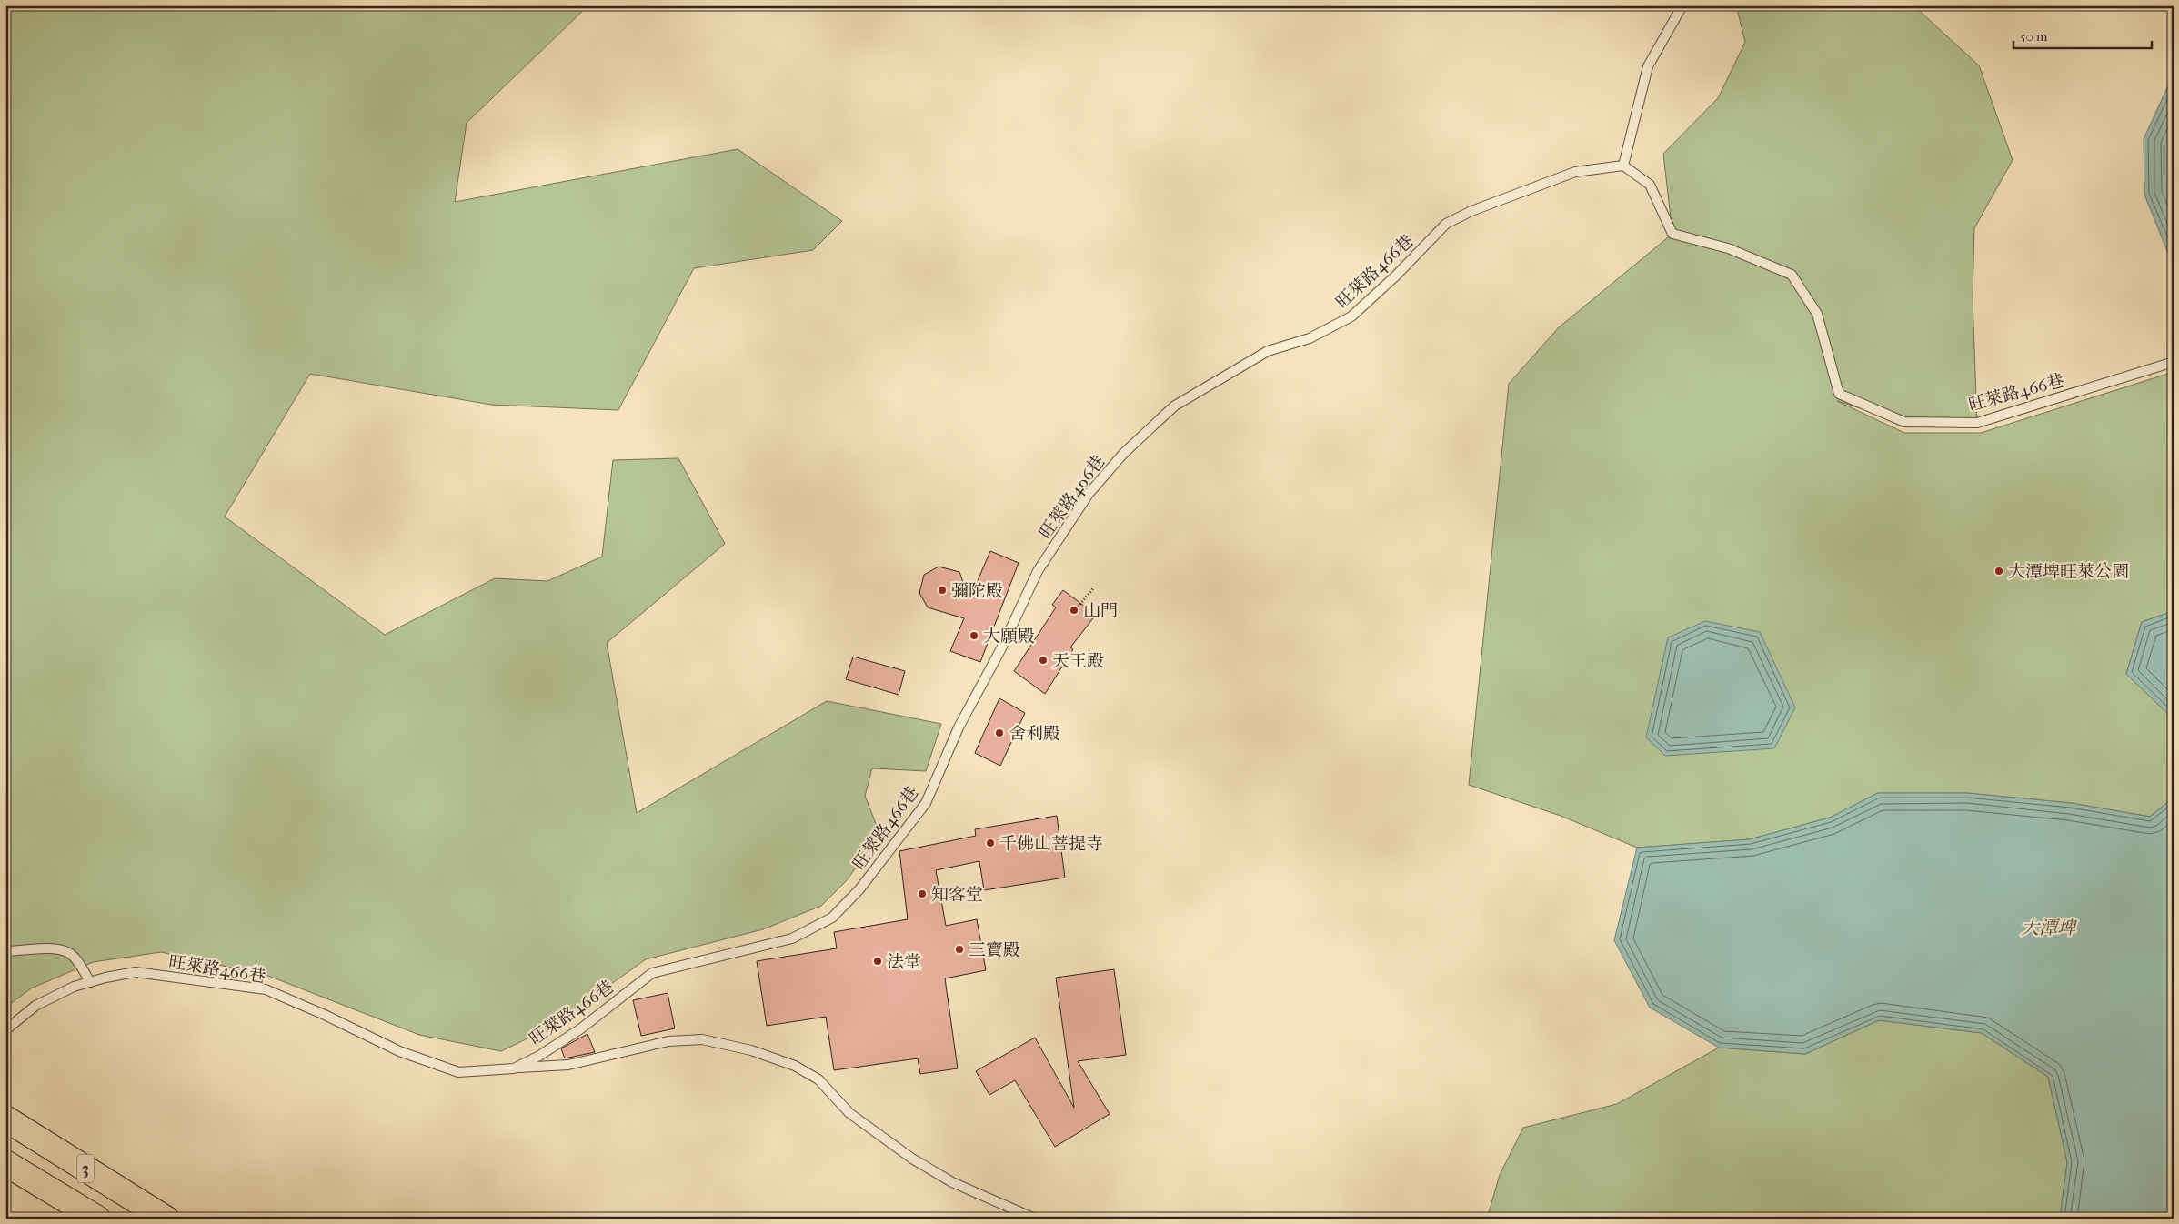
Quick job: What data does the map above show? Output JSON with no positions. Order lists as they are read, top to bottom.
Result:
{
  "streets": {
    "highway": ["3"],
    "lane": ["旺萊路466巷"]
  },
  "water": ["大潭埤"],
  "places": [
    "大潭埤旺萊公園",
    "彌陀殿",
    "山門",
    "大願殿",
    "天王殿",
    "舍利殿",
    "千佛山菩提寺",
    "知客堂",
    "三寶殿",
    "法堂"
  ],
  "scale_bar": "50 m"
}
